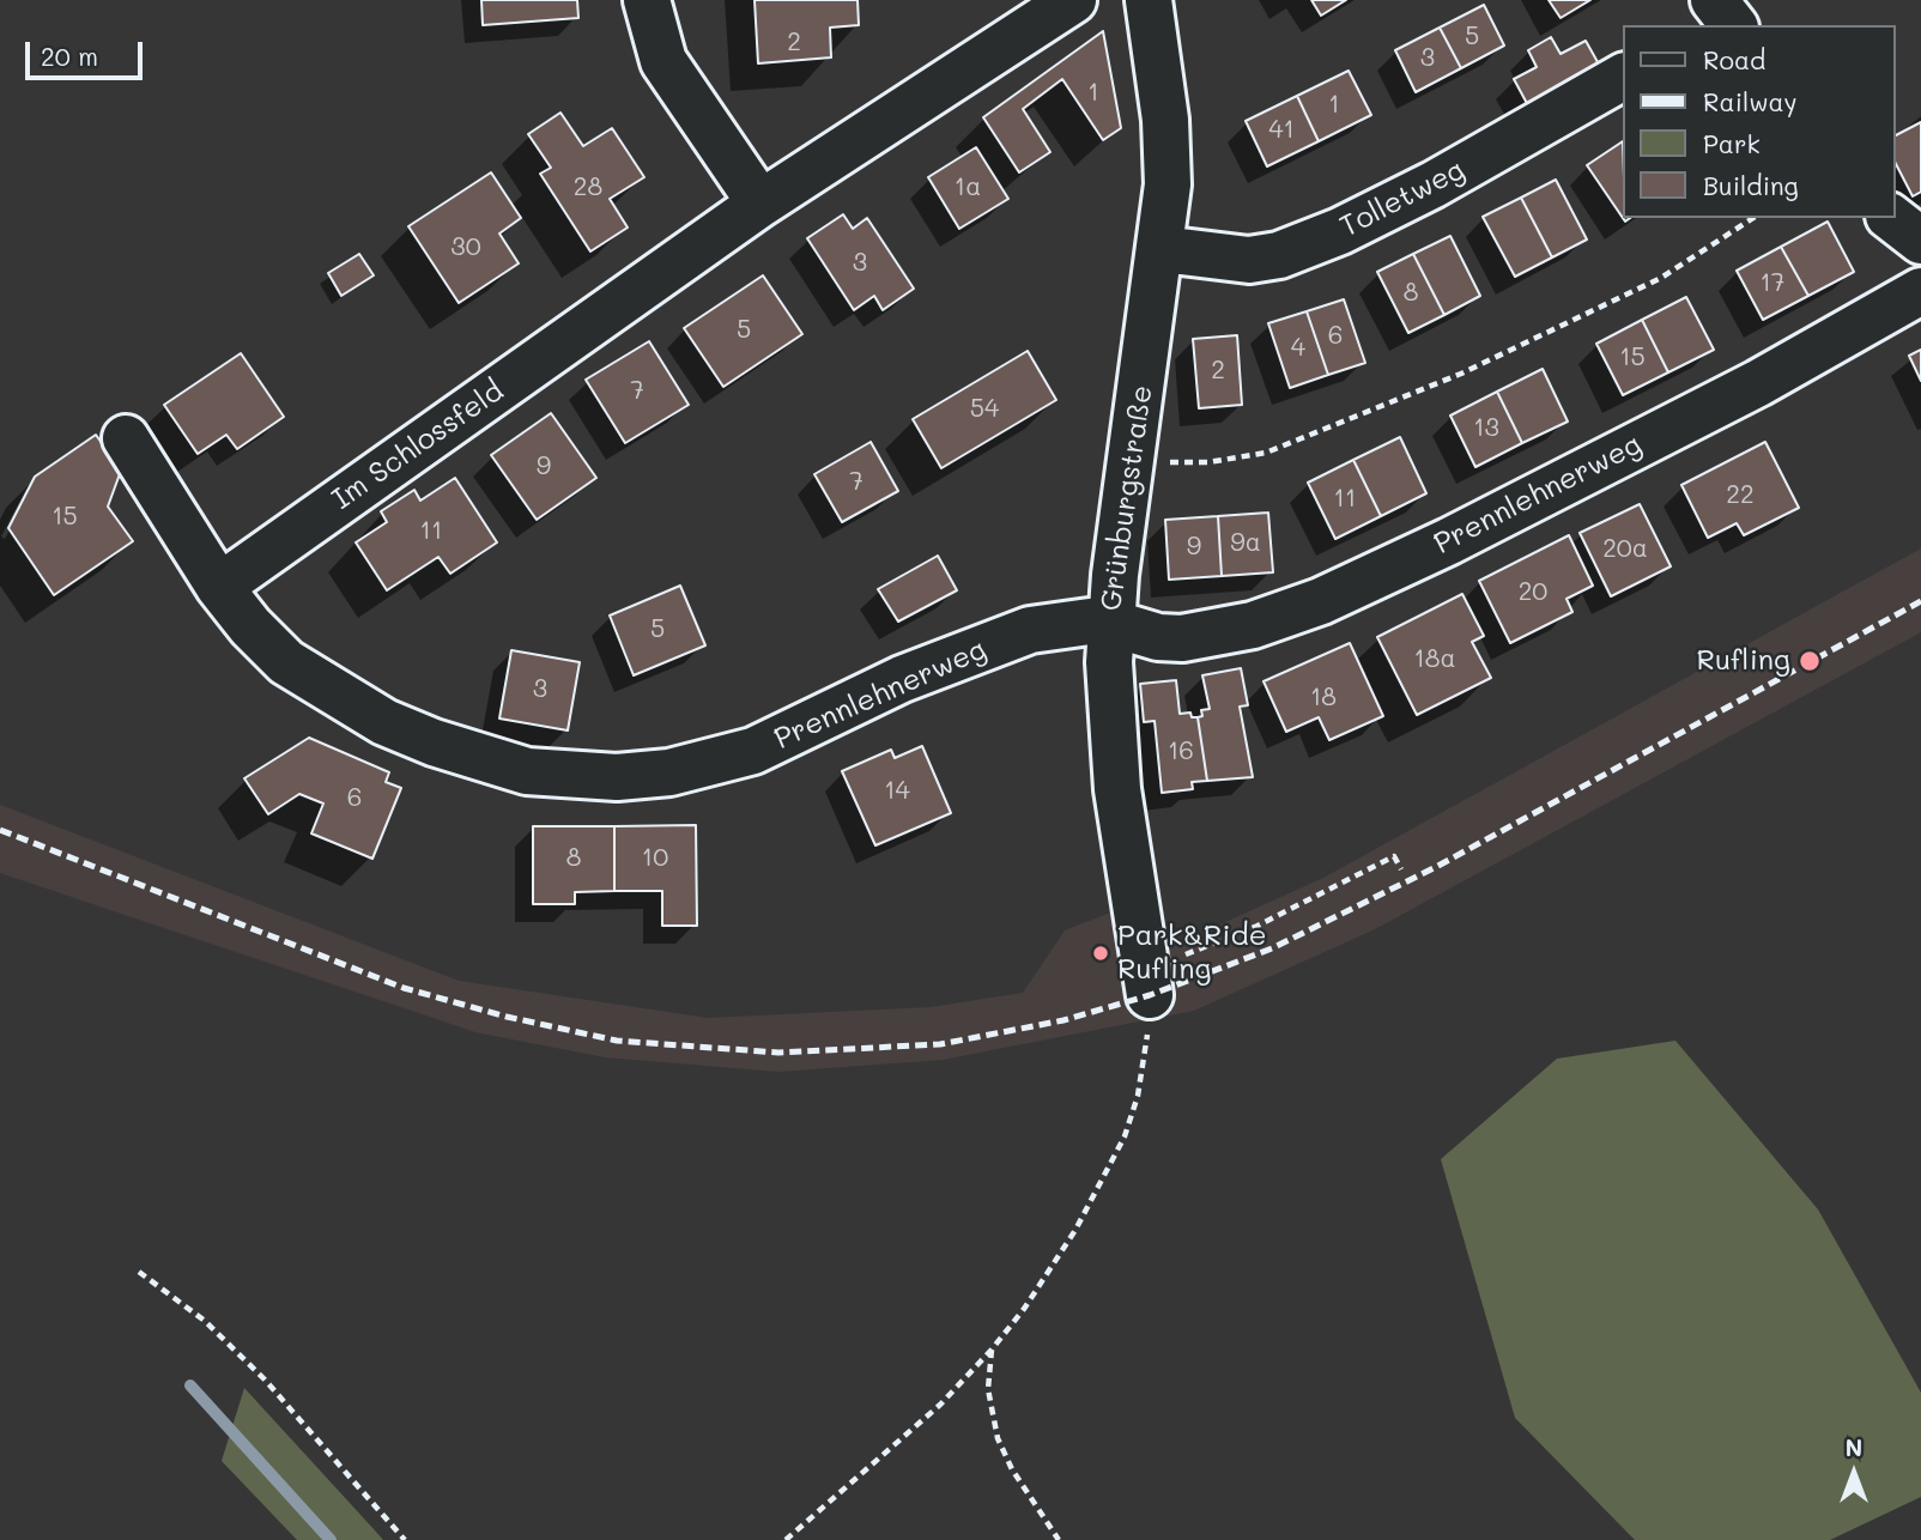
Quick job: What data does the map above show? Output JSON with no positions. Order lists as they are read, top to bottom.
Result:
{
  "streets": {
    "street": [
      "Tolletweg",
      "Im Schlossfeld",
      "Prennlehnerweg",
      "Grünburgstraße"
    ]
  },
  "crossings": [
    ["Tolletweg", "Grünburgstraße"],
    ["Im Schlossfeld", "Prennlehnerweg"],
    ["Prennlehnerweg", "Grünburgstraße"]
  ],
  "places": ["Rufling", "Park&Ride Rufling"],
  "house_numbers": [
    "5",
    "2",
    "3",
    "1",
    "1",
    "41",
    "28",
    "1a",
    "30",
    "3",
    "17",
    "8",
    "5",
    "6",
    "4",
    "15",
    "2",
    "7",
    "54",
    "13",
    "9",
    "7",
    "22",
    "11",
    "15",
    "11",
    "9a",
    "9",
    "20a",
    "20",
    "5",
    "18a",
    "3",
    "18",
    "16",
    "14",
    "6",
    "8",
    "10"
  ],
  "legend": [
    "Road",
    "Railway",
    "Park",
    "Building"
  ],
  "scale_bar": "20 m",
  "north": "top"
}
